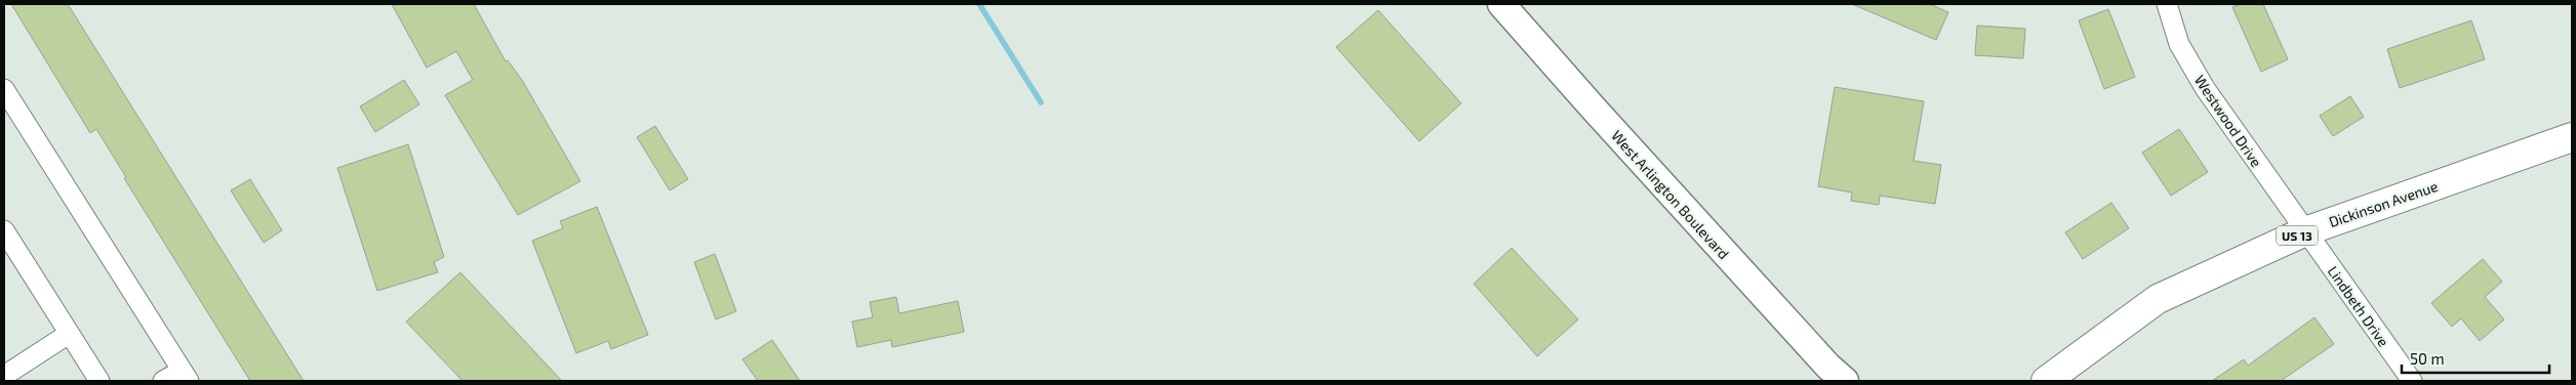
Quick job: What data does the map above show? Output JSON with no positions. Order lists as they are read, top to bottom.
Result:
{
  "streets": {
    "main road": ["West Arlington Boulevard", "Dickinson Avenue", "US 13"],
    "street": ["Westwood Drive", "Lindbeth Drive"]
  },
  "crossings": [
    ["Westwood Drive", "Dickinson Avenue"],
    ["Westwood Drive", "Lindbeth Drive"],
    ["Dickinson Avenue", "Lindbeth Drive"]
  ],
  "scale_bar": "50 m"
}
